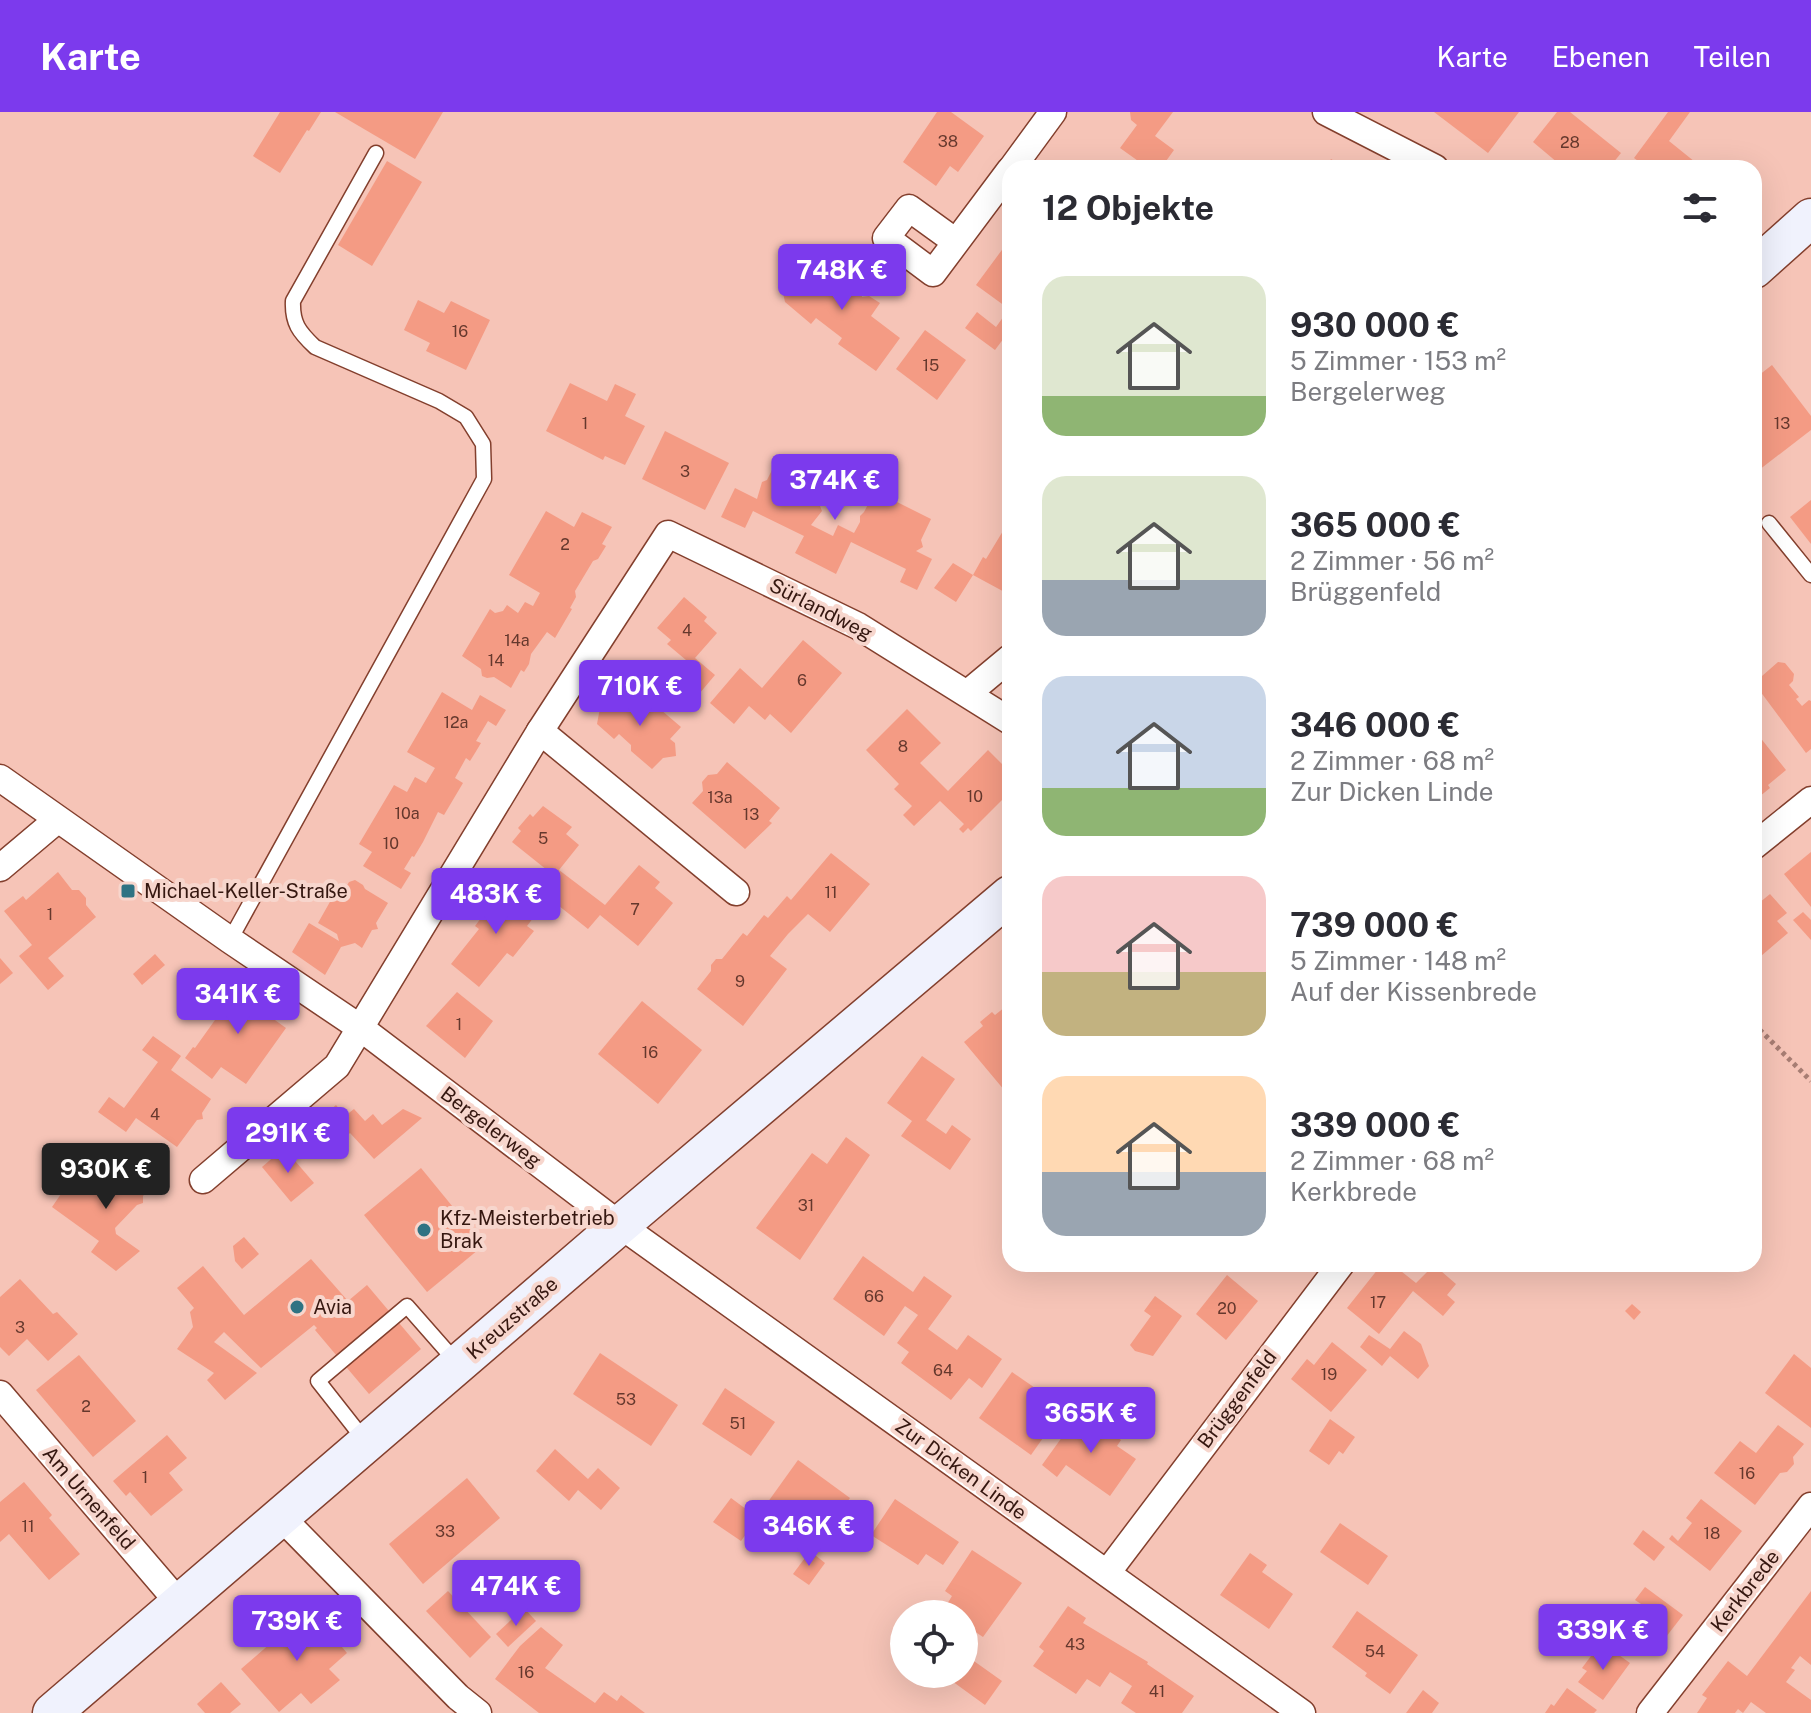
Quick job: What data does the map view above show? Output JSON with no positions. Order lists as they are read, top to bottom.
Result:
{
  "streets": {
    "street": [
      "Sürlandweg",
      "Bergelerweg",
      "Kreuzstraße",
      "Brüggenfeld",
      "Zur Dicken Linde",
      "Am Urnenfeld",
      "Kerkbrede"
    ]
  },
  "crossings": [
    ["Bergelerweg", "Kreuzstraße"],
    ["Bergelerweg", "Zur Dicken Linde"],
    ["Kreuzstraße", "Zur Dicken Linde"],
    ["Kreuzstraße", "Am Urnenfeld"],
    ["Brüggenfeld", "Zur Dicken Linde"]
  ],
  "places": {
    "transit": ["Michael-Keller-Straße"],
    "other": ["Kfz-Meisterbetrieb Brak", "Avia"]
  },
  "house_numbers": [
    "38",
    "28",
    "16",
    "15",
    "1",
    "13",
    "3",
    "2",
    "4",
    "14a",
    "14",
    "6",
    "12a",
    "8",
    "10",
    "13a",
    "10a",
    "13",
    "5",
    "10",
    "11",
    "7",
    "1",
    "9",
    "1",
    "16",
    "4",
    "31",
    "66",
    "17",
    "20",
    "3",
    "64",
    "19",
    "53",
    "2",
    "51",
    "16",
    "1",
    "11",
    "33",
    "18",
    "43",
    "54",
    "16",
    "41"
  ],
  "page": {
    "header": "Karte",
    "nav": ["Karte", "Ebenen", "Teilen"],
    "heading": "12 Objekte",
    "price": [
      "748K €",
      "374K €",
      "710K €",
      "483K €",
      "341K €",
      "291K €",
      "930K €",
      "365K €",
      "346K €",
      "474K €",
      "739K €",
      "339K €"
    ],
    "list": [
      {
        "name": "930 000 €",
        "note": "5 Zimmer · 153 m² · Bergelerweg"
      },
      {
        "name": "365 000 €",
        "note": "2 Zimmer · 56 m² · Brüggenfeld"
      },
      {
        "name": "346 000 €",
        "note": "2 Zimmer · 68 m² · Zur Dicken Linde"
      },
      {
        "name": "739 000 €",
        "note": "5 Zimmer · 148 m² · Auf der Kissenbrede"
      },
      {
        "name": "339 000 €",
        "note": "2 Zimmer · 68 m² · Kerkbrede"
      }
    ]
  }
}
